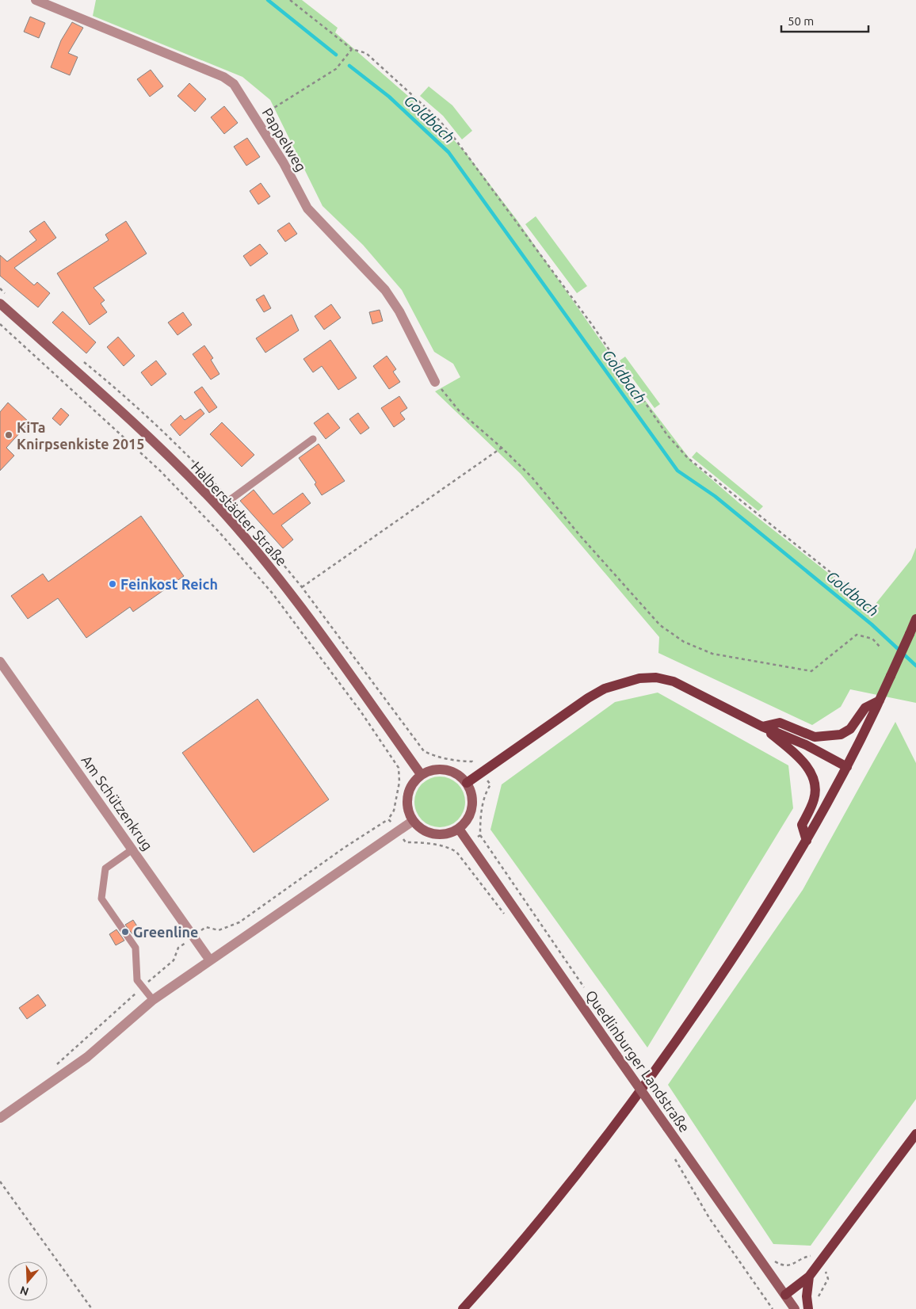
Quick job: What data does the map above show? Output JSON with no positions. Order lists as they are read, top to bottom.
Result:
{
  "streets": {
    "main road": ["Halberstädter Straße", "Quedlinburger Landstraße"],
    "street": ["Pappelweg", "Am Schützenkrug"]
  },
  "crossings": [
    ["Halberstädter Straße", "Quedlinburger Landstraße"]
  ],
  "water": ["Goldbach"],
  "places": ["KiTa Knirpsenkiste 2015", "Feinkost Reich", "Greenline"],
  "scale_bar": "50 m",
  "north": "bottom"
}
